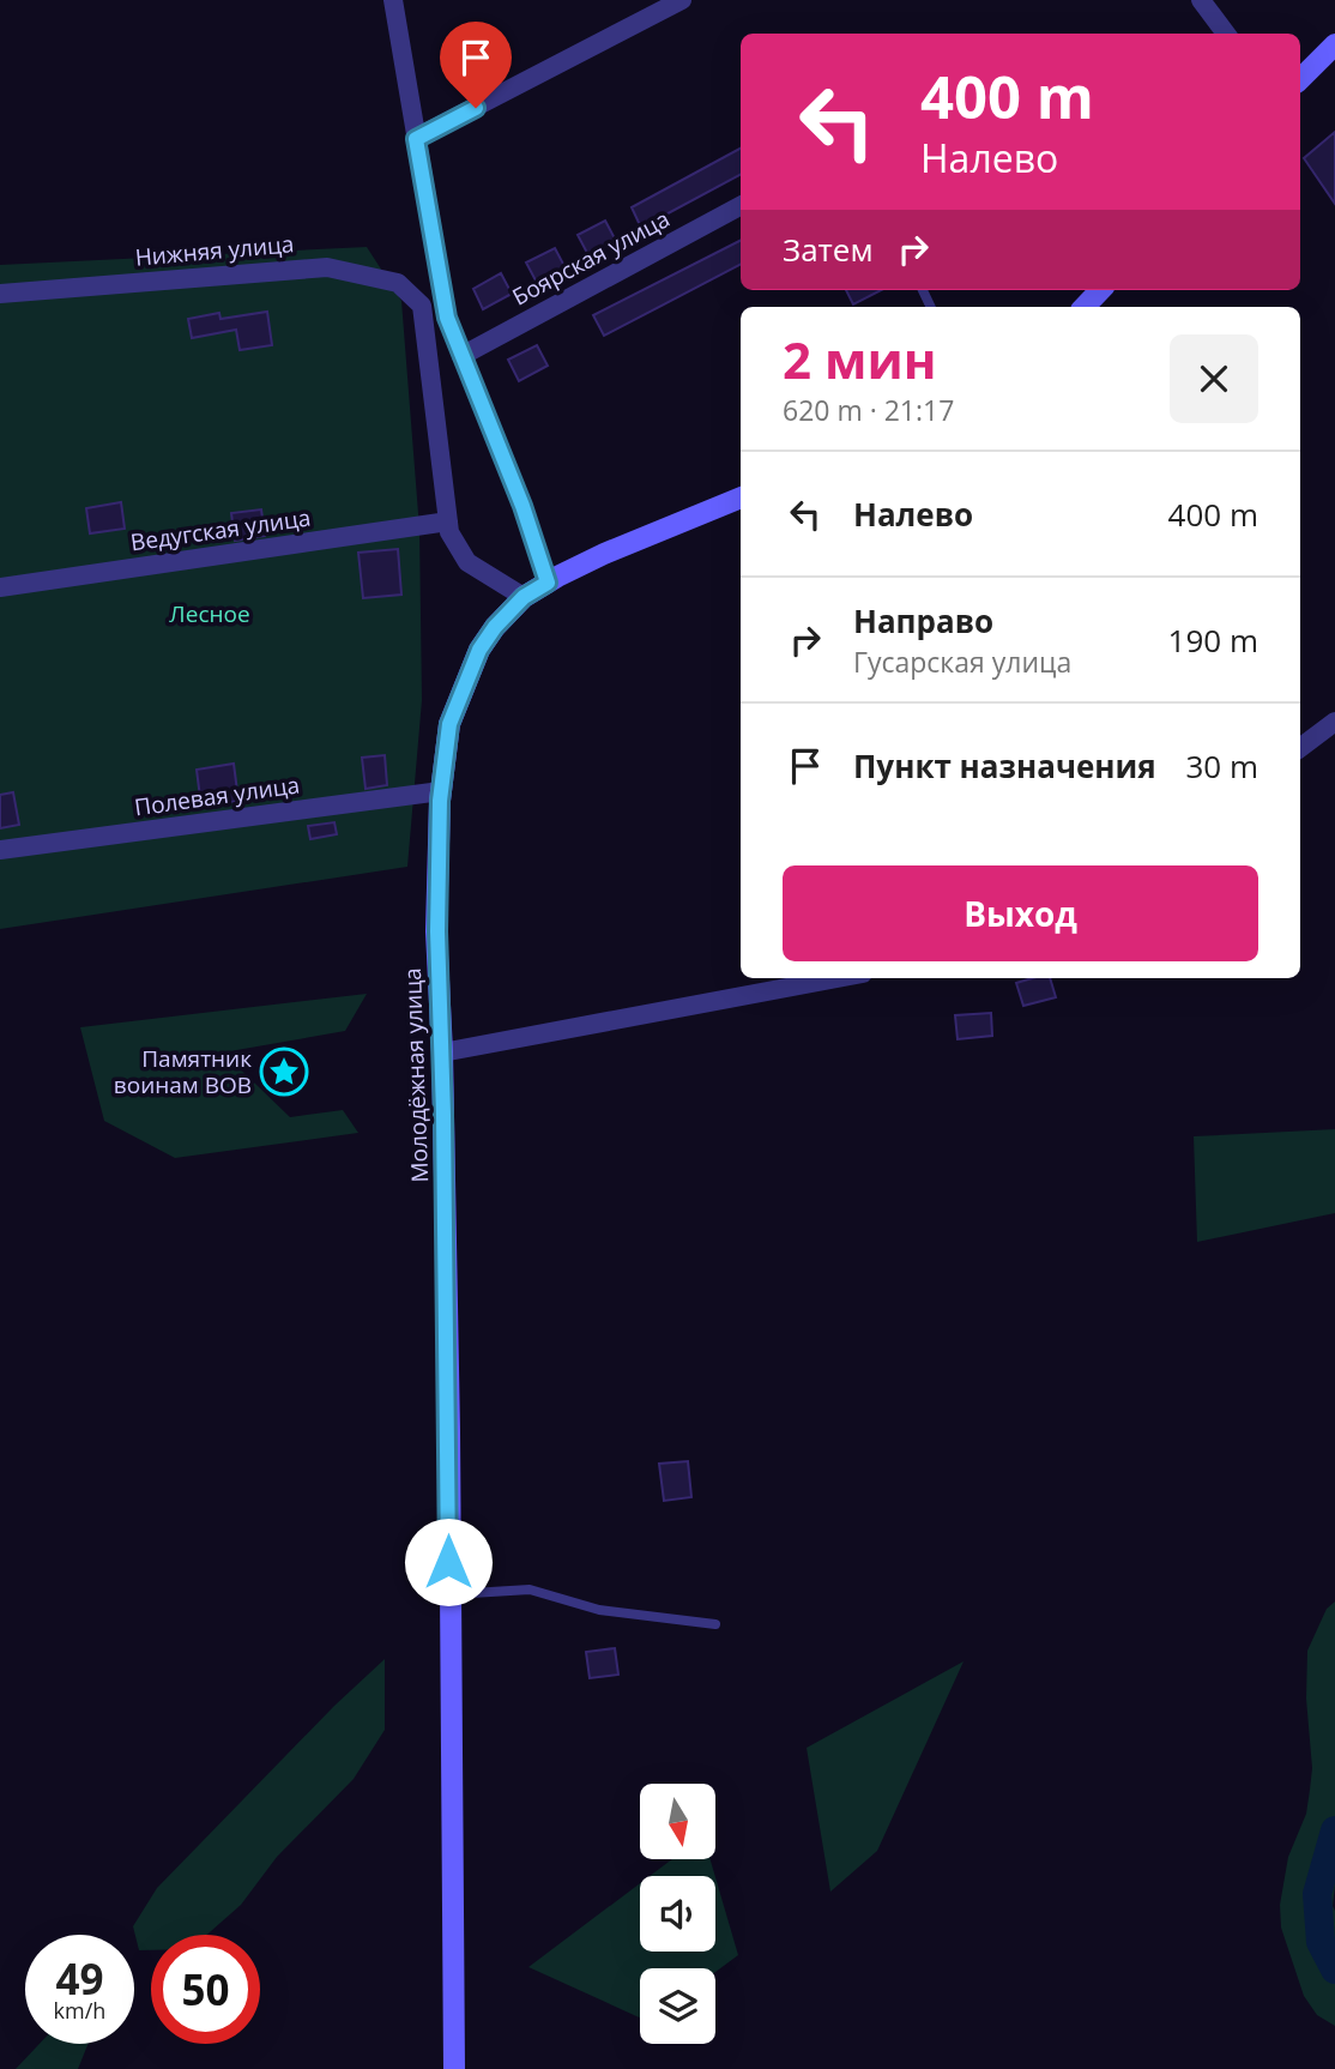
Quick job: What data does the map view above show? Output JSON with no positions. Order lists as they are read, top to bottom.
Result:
{
  "streets": {
    "main road": ["Молодёжная улица"],
    "street": [
      "Нижняя улица",
      "Боярская улица",
      "Ведугская улица",
      "Полевая улица"
    ]
  },
  "crossings": [
    ["Нижняя улица", "Ведугская улица"],
    ["Полевая улица", "Молодёжная улица"]
  ],
  "parks": ["Лесное"],
  "places": {
    "place": ["Памятник воинам ВОВ"]
  },
  "north": "bottom",
  "page": {
    "turn": ["400 m", "Налево"],
    "then": "Затем",
    "heading": ["2 мин", "620 m · 21:17"],
    "list": [
      {
        "name": "Налево",
        "value": "400 m"
      },
      {
        "name": "Направо",
        "note": "Гусарская улица",
        "value": "190 m"
      },
      {
        "name": "Пункт назначения",
        "value": "30 m"
      }
    ],
    "buttons": "Выход",
    "speed": "49 km/h",
    "limit": "50"
  }
}
